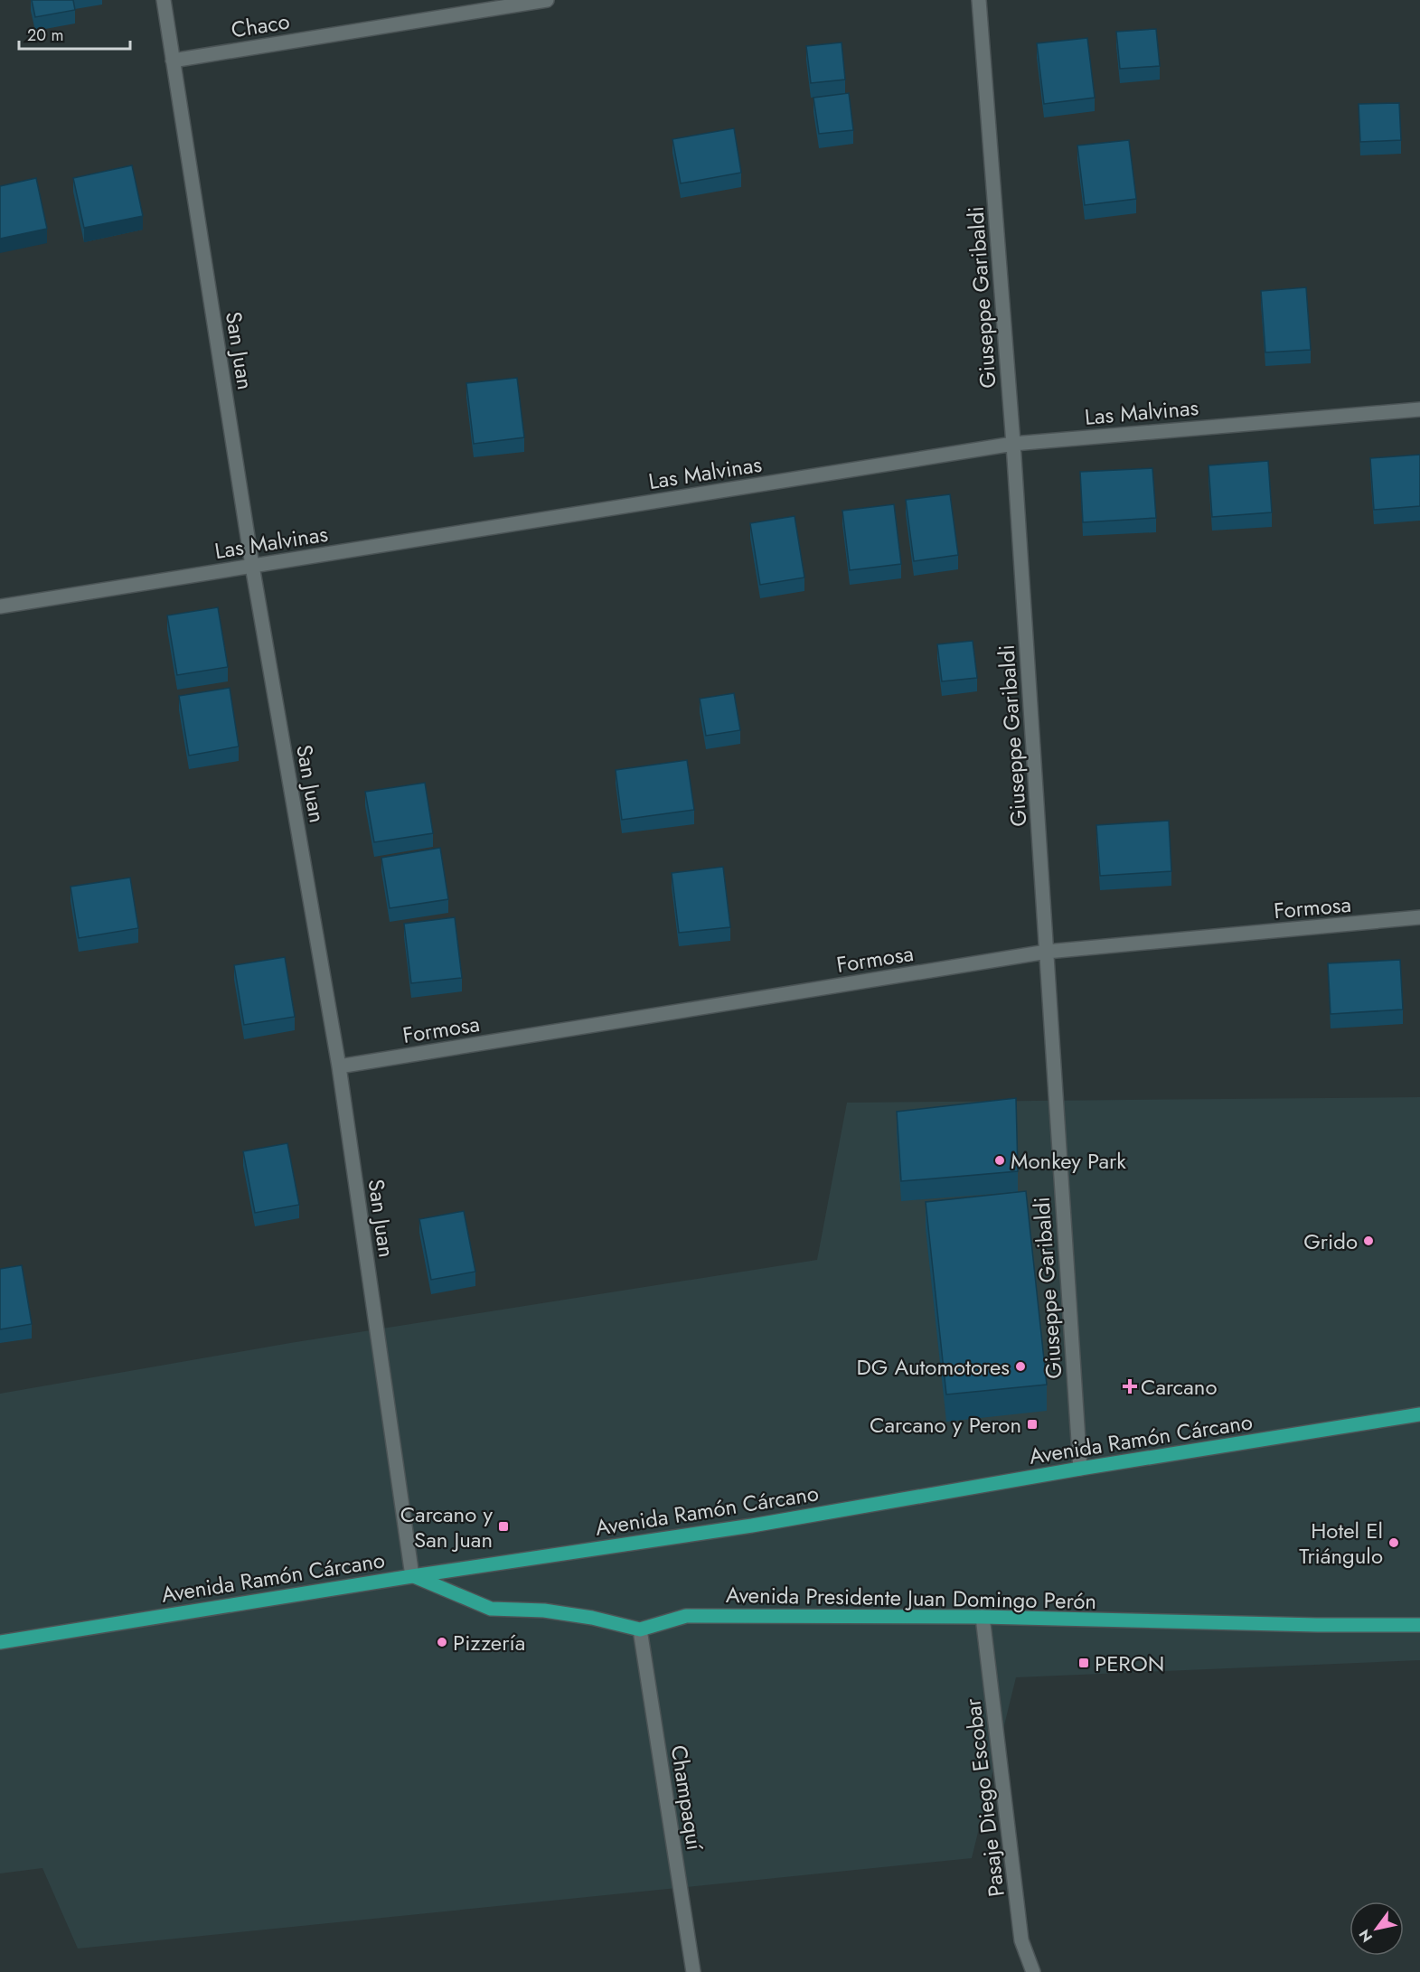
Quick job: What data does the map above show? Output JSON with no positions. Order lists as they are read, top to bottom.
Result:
{
  "streets": {
    "main road": ["Avenida Ramón Cárcano", "Avenida Presidente Juan Domingo Perón"],
    "street": [
      "Chaco",
      "Giuseppe Garibaldi",
      "San Juan",
      "Las Malvinas",
      "Formosa",
      "Champaquí",
      "Pasaje Diego Escobar"
    ]
  },
  "crossings": [
    ["Chaco", "San Juan"],
    ["Giuseppe Garibaldi", "Las Malvinas"],
    ["Giuseppe Garibaldi", "Formosa"],
    ["Giuseppe Garibaldi", "Avenida Ramón Cárcano"],
    ["San Juan", "Las Malvinas"],
    ["San Juan", "Formosa"],
    ["San Juan", "Avenida Ramón Cárcano"],
    ["Avenida Presidente Juan Domingo Perón", "Champaquí"],
    ["Avenida Presidente Juan Domingo Perón", "Pasaje Diego Escobar"]
  ],
  "places": {
    "other": [
      "Monkey Park",
      "Grido",
      "DG Automotores",
      "Hotel El Triángulo",
      "Pizzería"
    ],
    "health": ["Carcano"],
    "transit": ["Carcano y Peron", "Carcano y San Juan", "PERON"]
  },
  "scale_bar": "20 m",
  "north": "bottom left"
}
